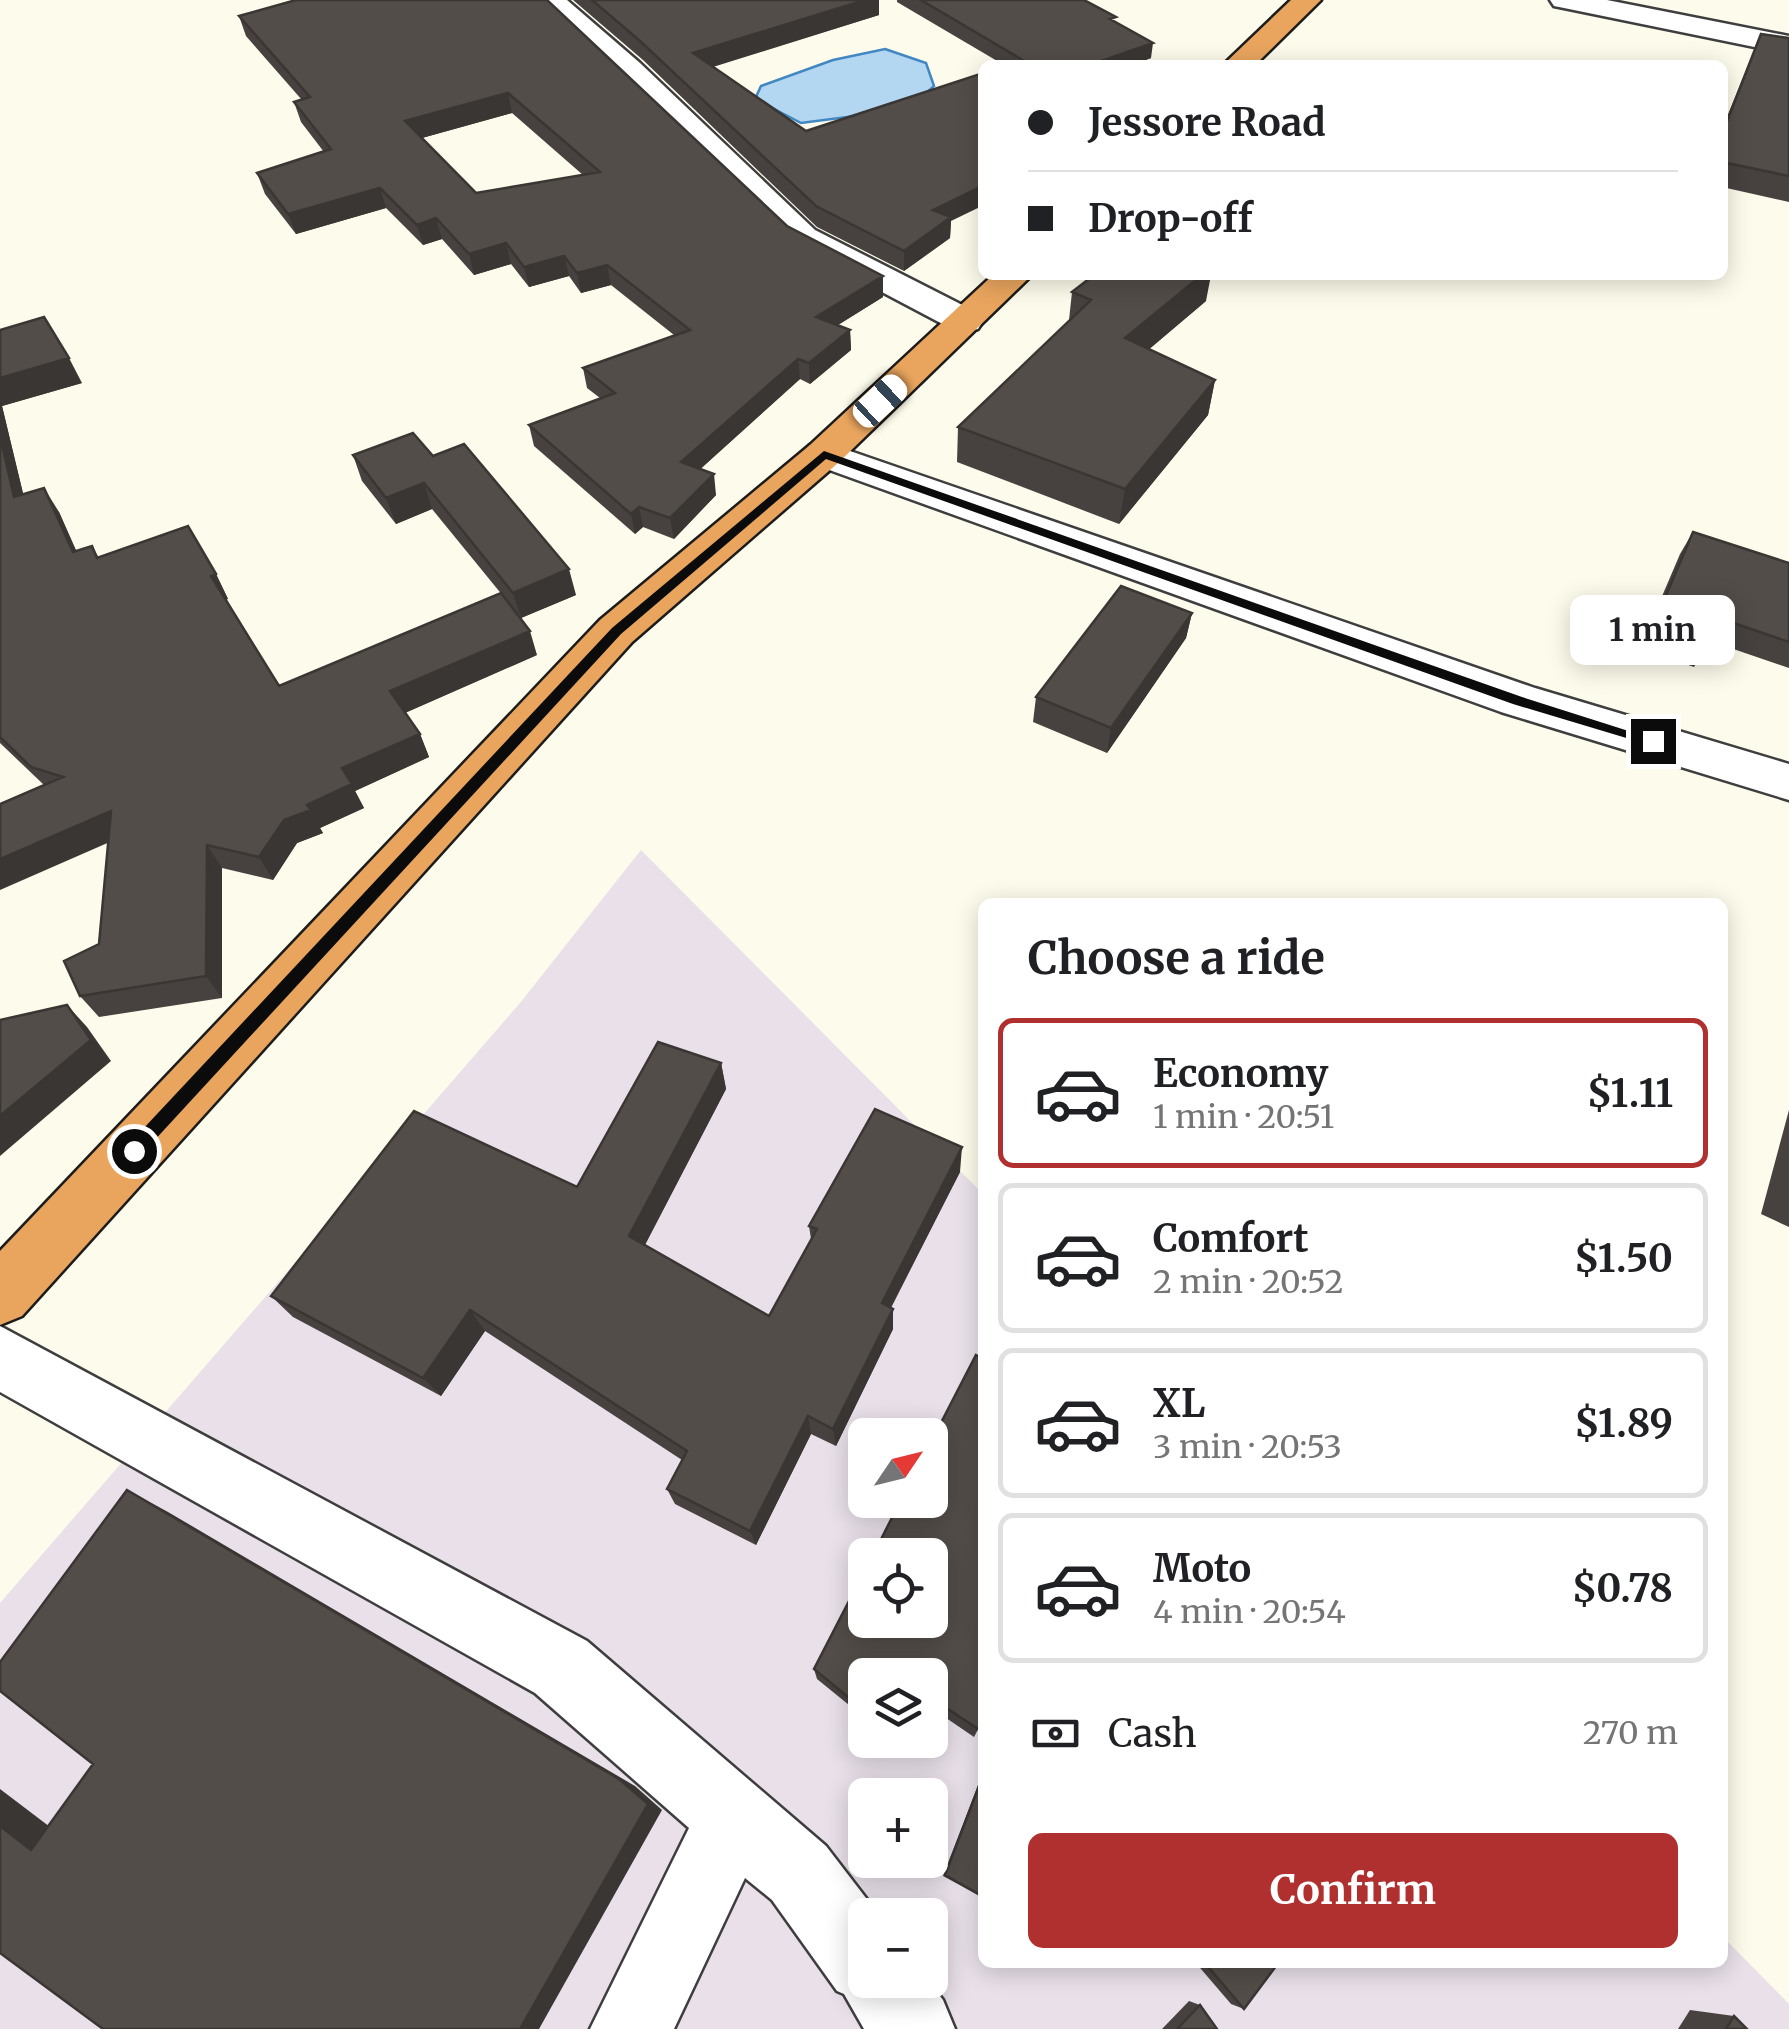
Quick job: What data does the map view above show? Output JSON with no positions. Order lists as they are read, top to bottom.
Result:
{
  "north": "top right",
  "page": {
    "banner": ["Jessore Road", "Drop-off"],
    "bubble": "1 min",
    "heading": "Choose a ride",
    "list": [
      {
        "name": "Economy",
        "note": "1 min · 20:51",
        "value": "$1.11"
      },
      {
        "name": "Comfort",
        "note": "2 min · 20:52",
        "value": "$1.50"
      },
      {
        "name": "XL",
        "note": "3 min · 20:53",
        "value": "$1.89"
      },
      {
        "name": "Moto",
        "note": "4 min · 20:54",
        "value": "$0.78"
      }
    ],
    "map_buttons": ["+", "−"],
    "pay": ["Cash", "270 m"],
    "buttons": "Confirm"
  }
}
